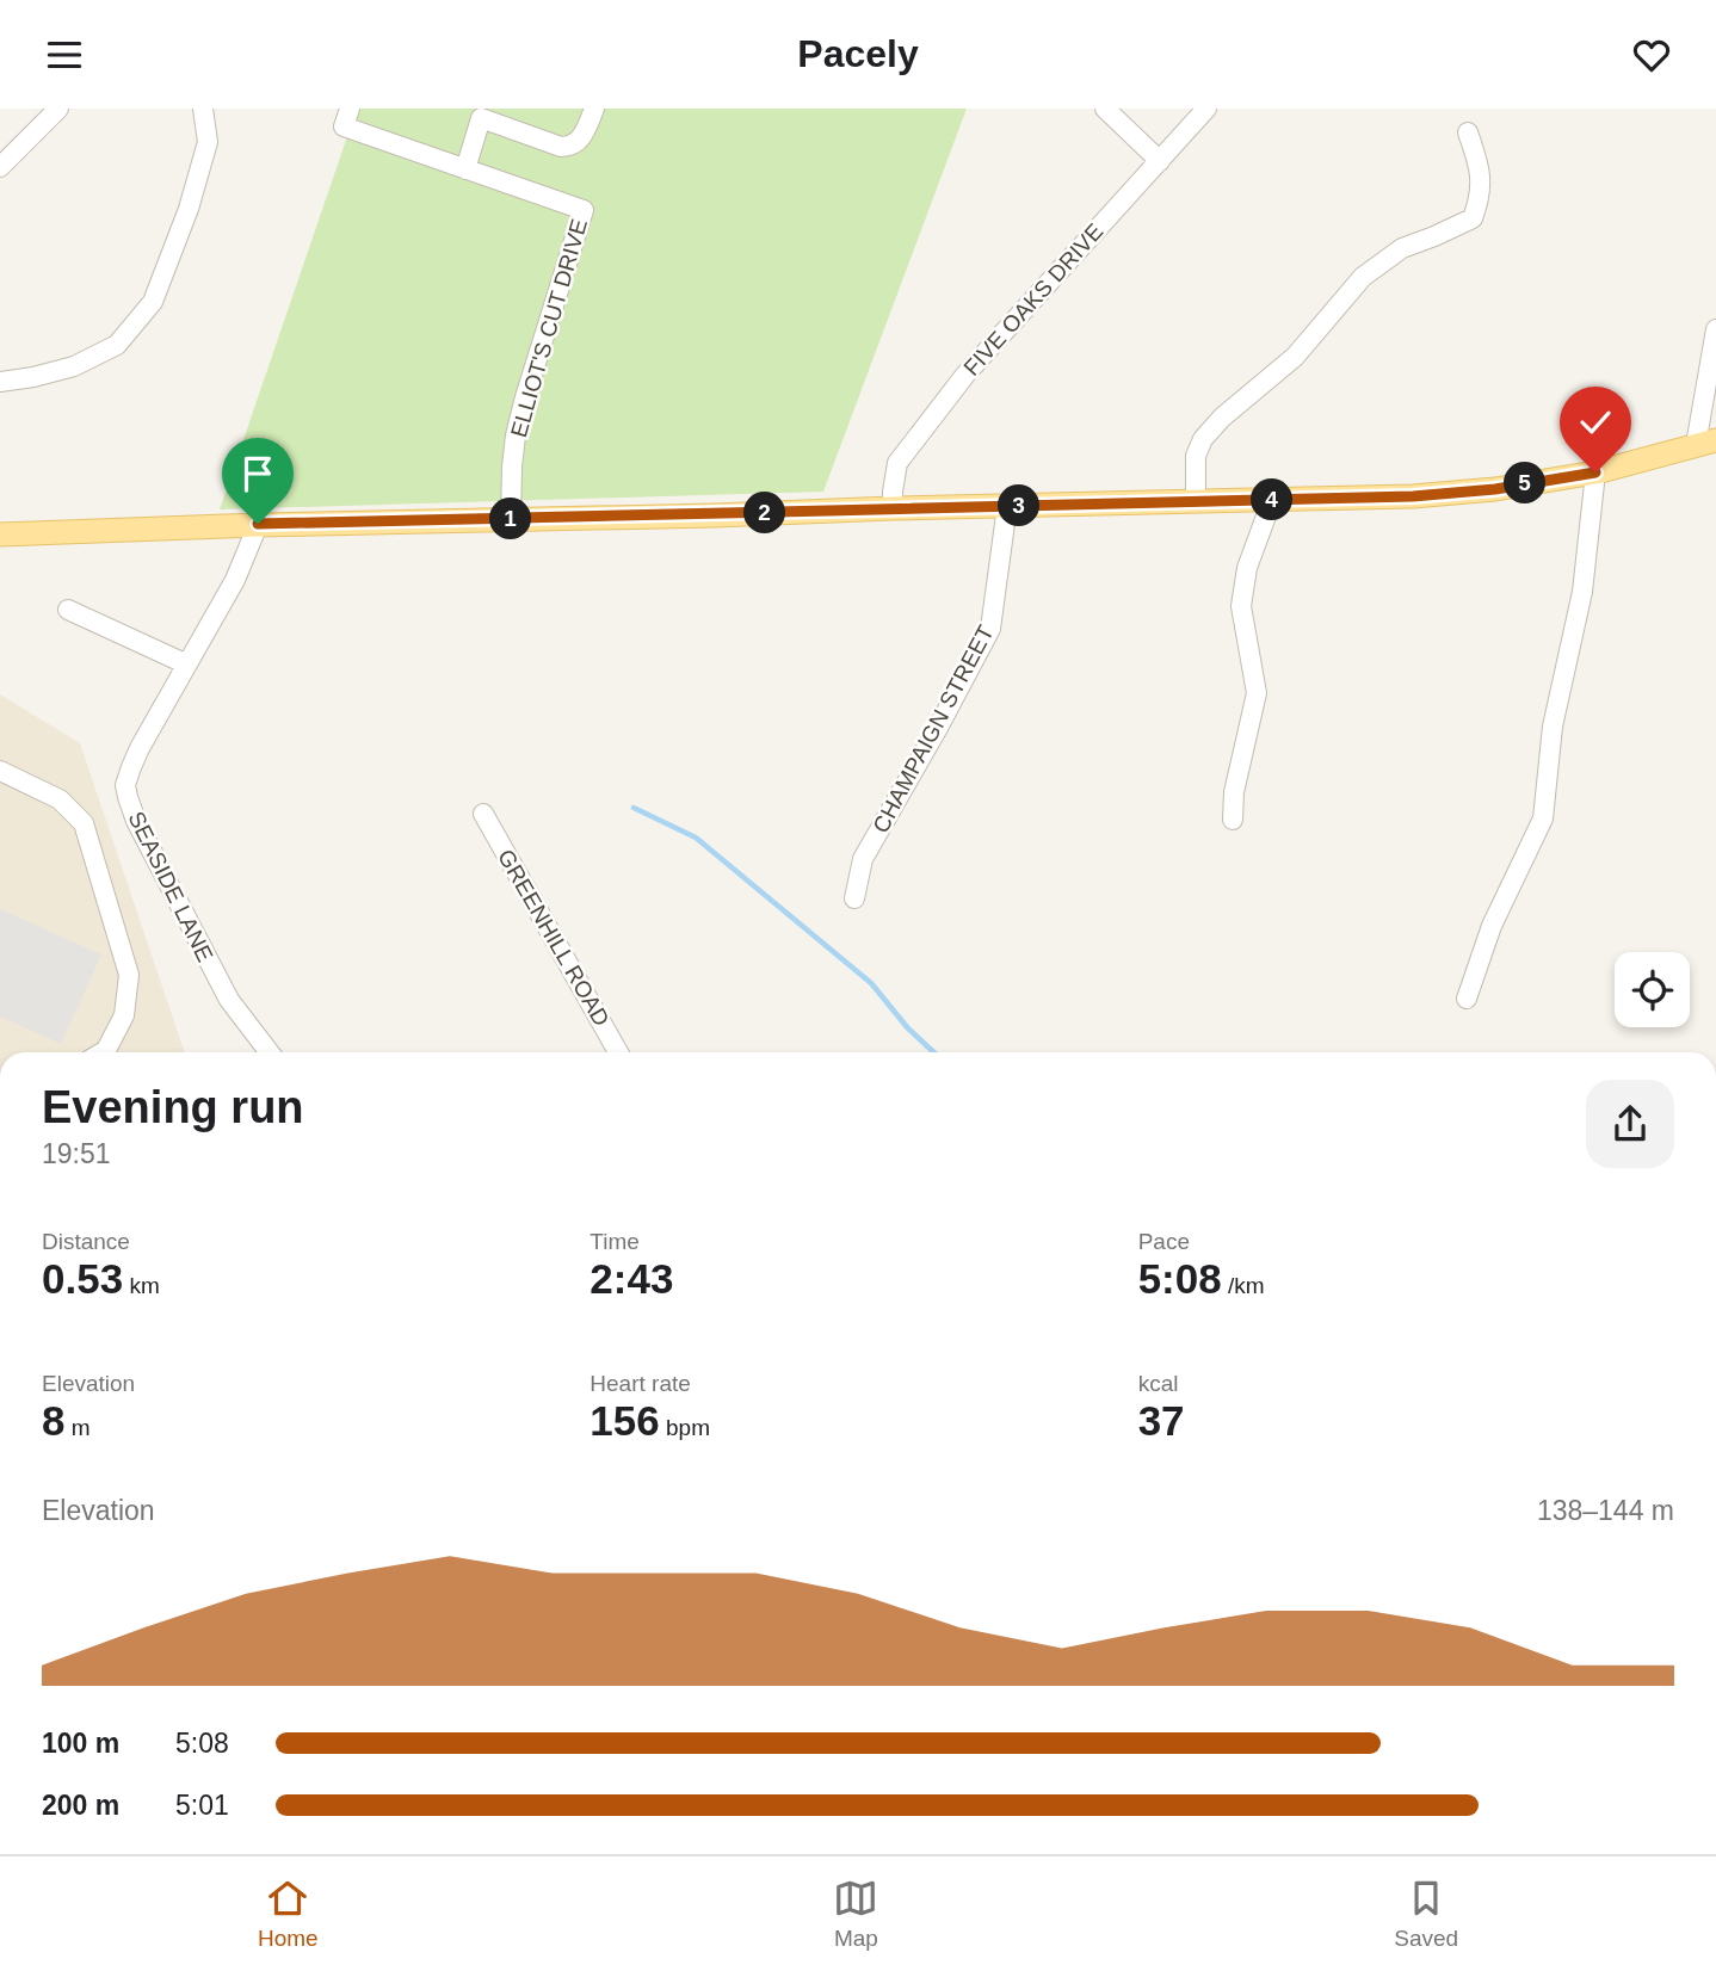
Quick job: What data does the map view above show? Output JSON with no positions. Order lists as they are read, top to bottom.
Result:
{
  "streets": {
    "street": [
      "FIVE OAKS DRIVE",
      "ELLIOT'S CUT DRIVE",
      "CHAMPAIGN STREET",
      "SEASIDE LANE",
      "GREENHILL ROAD"
    ]
  },
  "page": {
    "header": "Pacely",
    "pins": [
      "5",
      "4",
      "3",
      "2",
      "1"
    ],
    "heading": ["Evening run", "19:51"],
    "stats": [
      ["Distance", "0.53 km"],
      ["Time", "2:43"],
      ["Pace", "5:08 /km"],
      ["Elevation", "8 m"],
      ["Heart rate", "156 bpm"],
      ["kcal", "37"]
    ],
    "chart": ["Elevation", "138–144 m"],
    "list": [
      {
        "name": "100 m",
        "note": "5:08"
      },
      {
        "name": "200 m",
        "note": "5:01"
      }
    ],
    "tabs": ["Home", "Map", "Saved"]
  }
}
